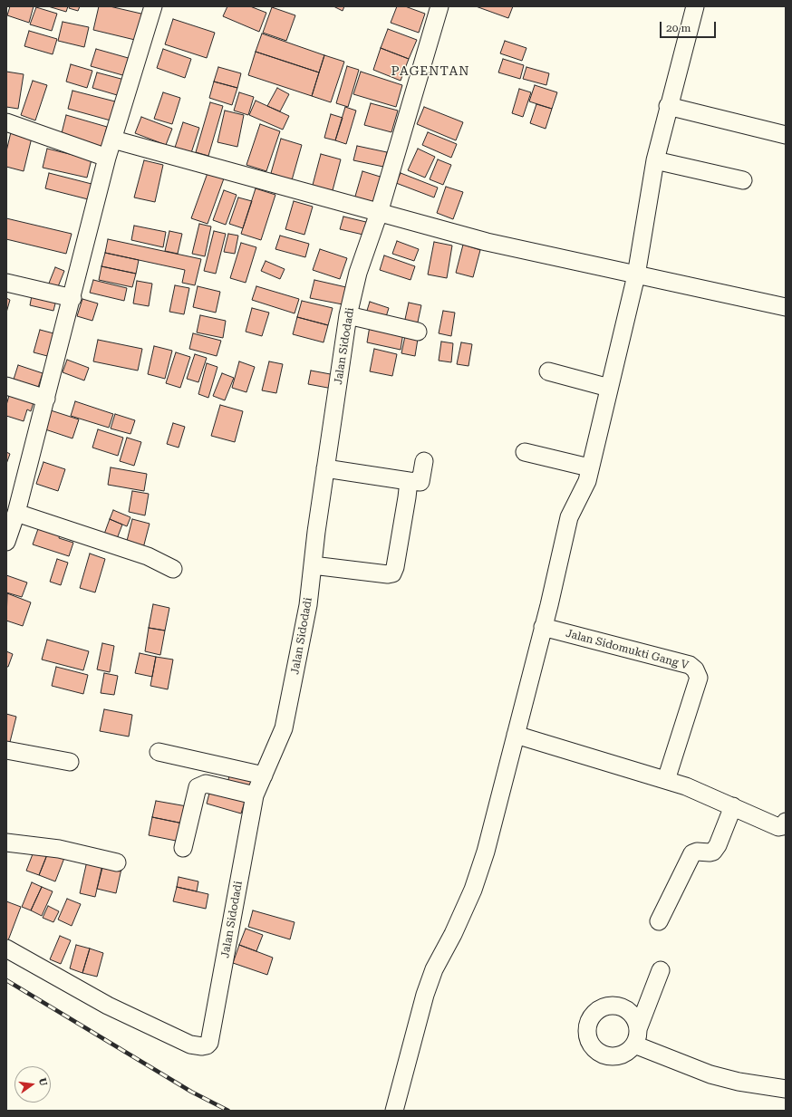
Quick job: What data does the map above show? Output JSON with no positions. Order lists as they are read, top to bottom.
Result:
{
  "streets": {
    "street": ["Jalan Sidodadi", "Jalan Sidomukti Gang V"]
  },
  "districts": ["PAGENTAN"],
  "scale_bar": "20 m",
  "north": "right"
}
